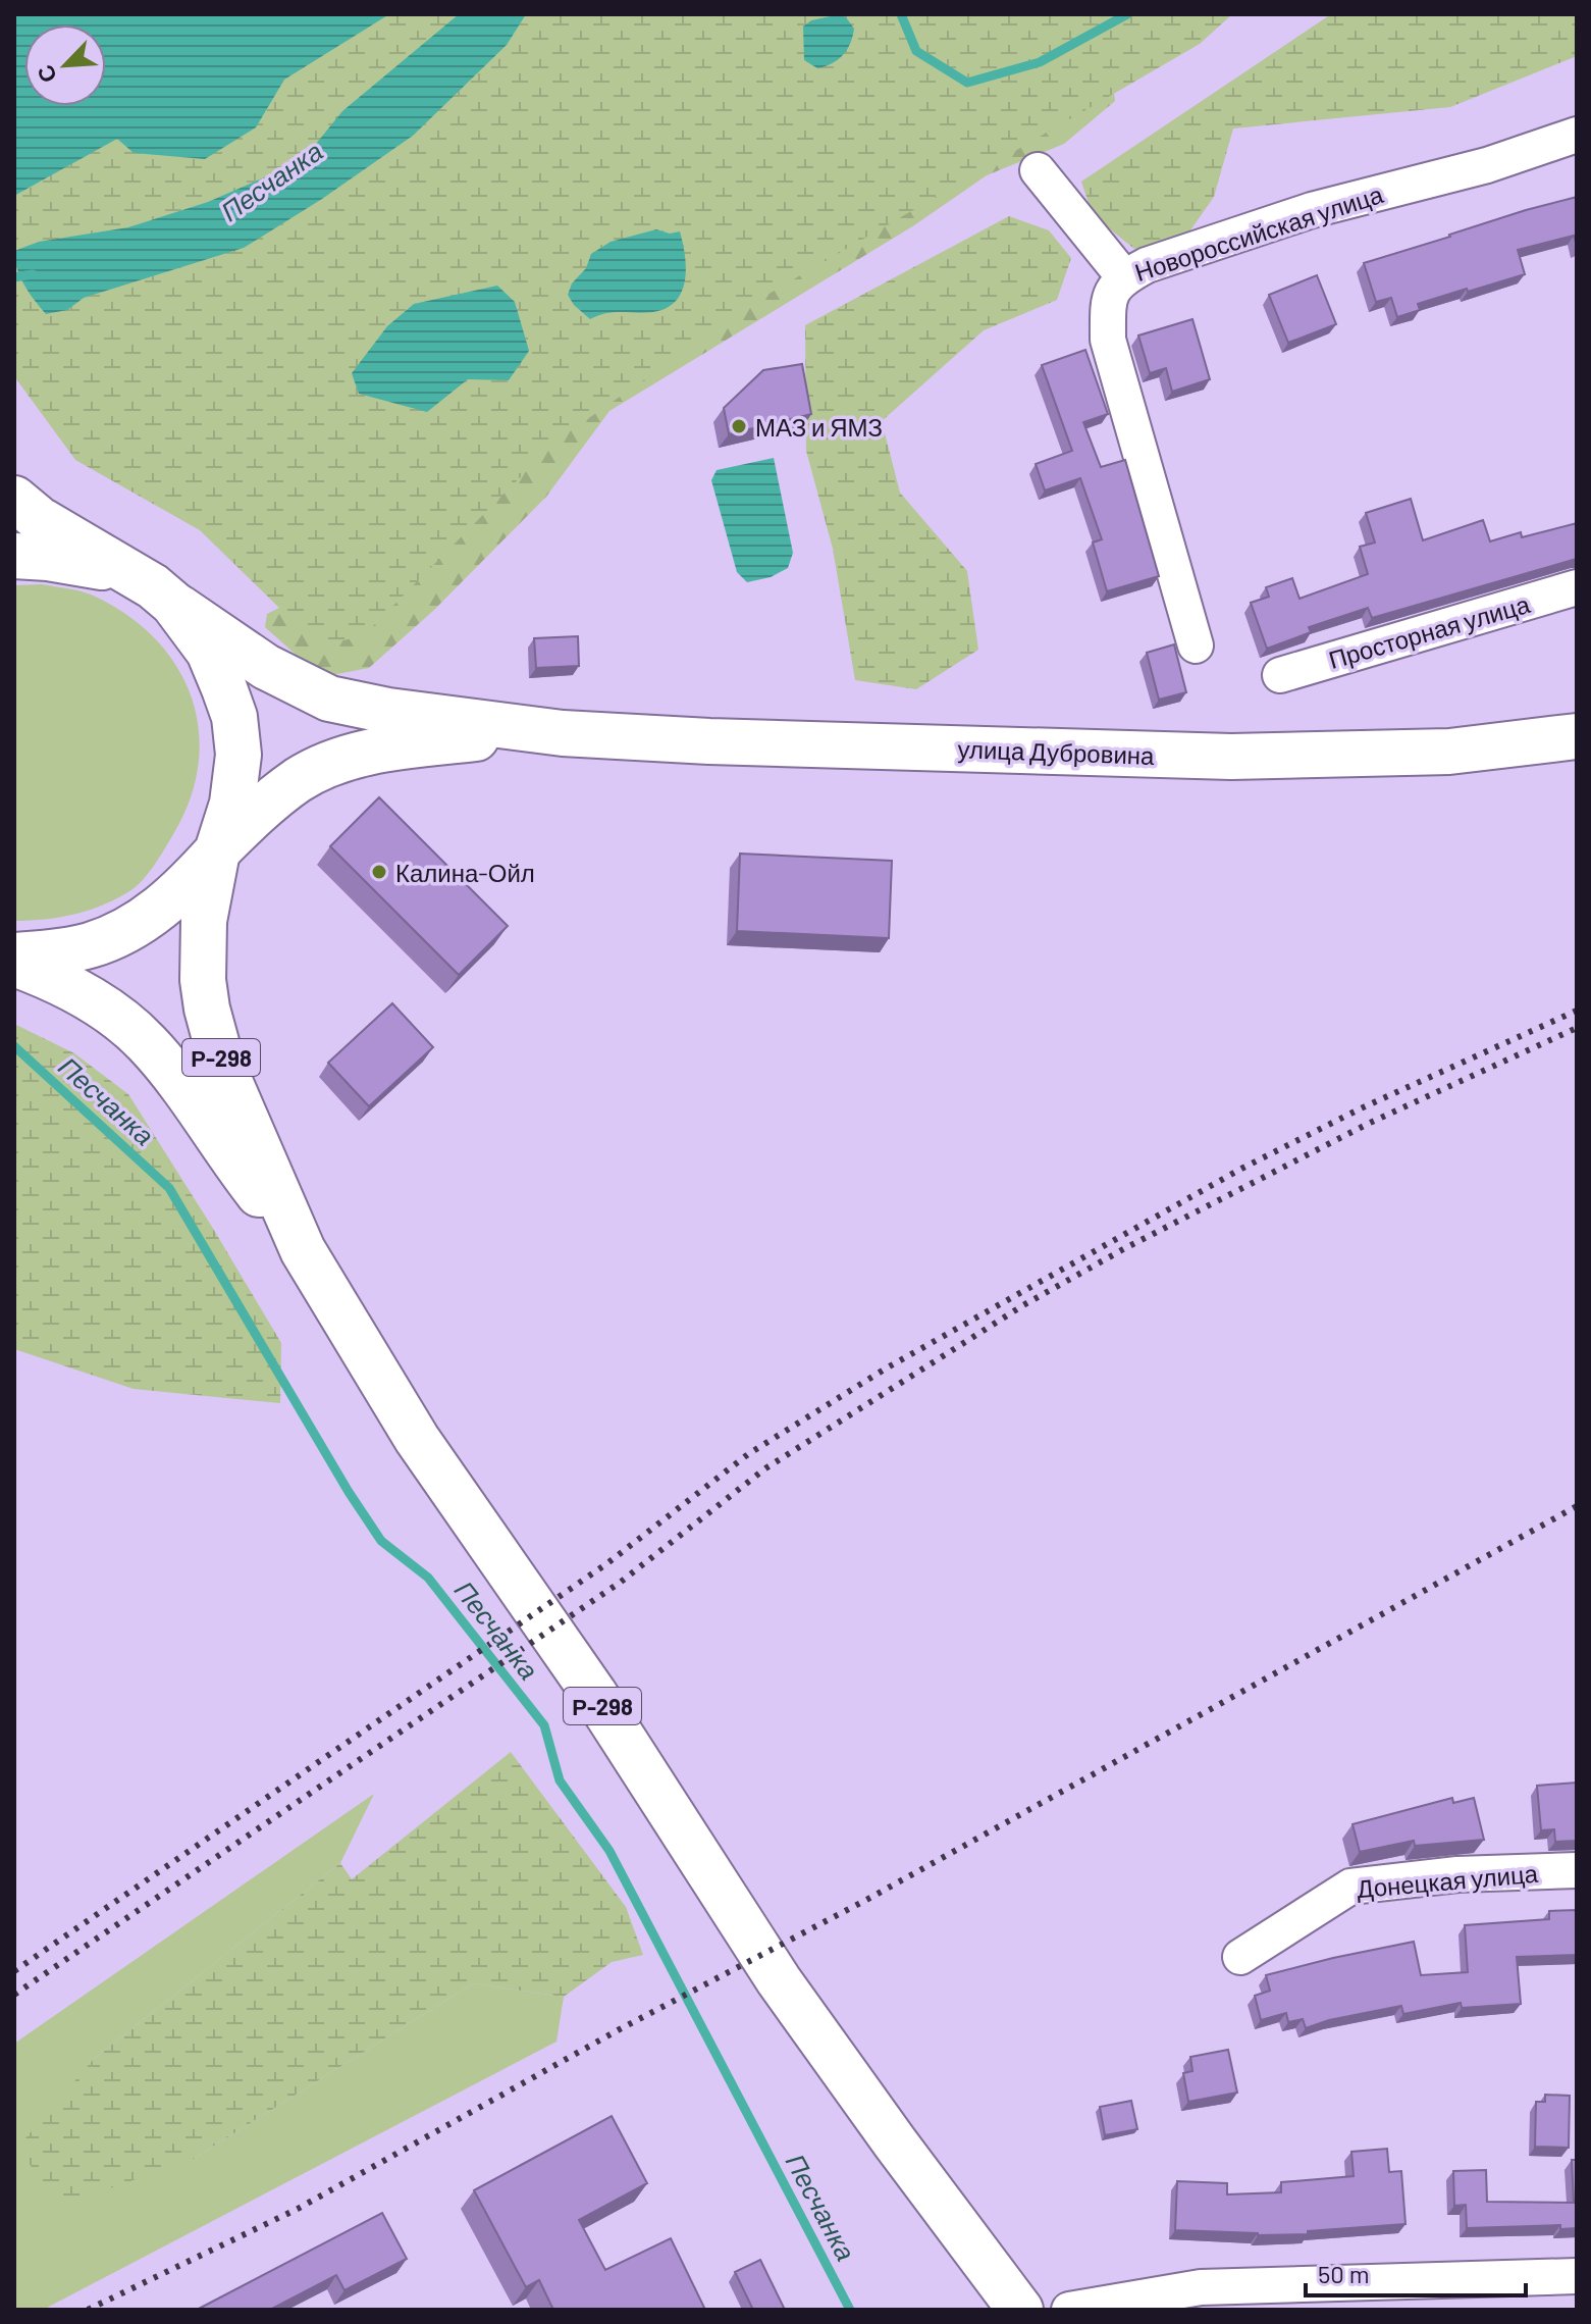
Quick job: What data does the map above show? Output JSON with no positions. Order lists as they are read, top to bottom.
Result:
{
  "streets": {
    "main road": ["улица Дубровина", "Р-298"],
    "street": ["Новороссийская улица", "Просторная улица", "Донецкая улица"]
  },
  "water": ["Песчанка"],
  "places": ["МАЗ и ЯМЗ", "Калина-Ойл"],
  "scale_bar": "50 m",
  "north": "bottom left"
}
